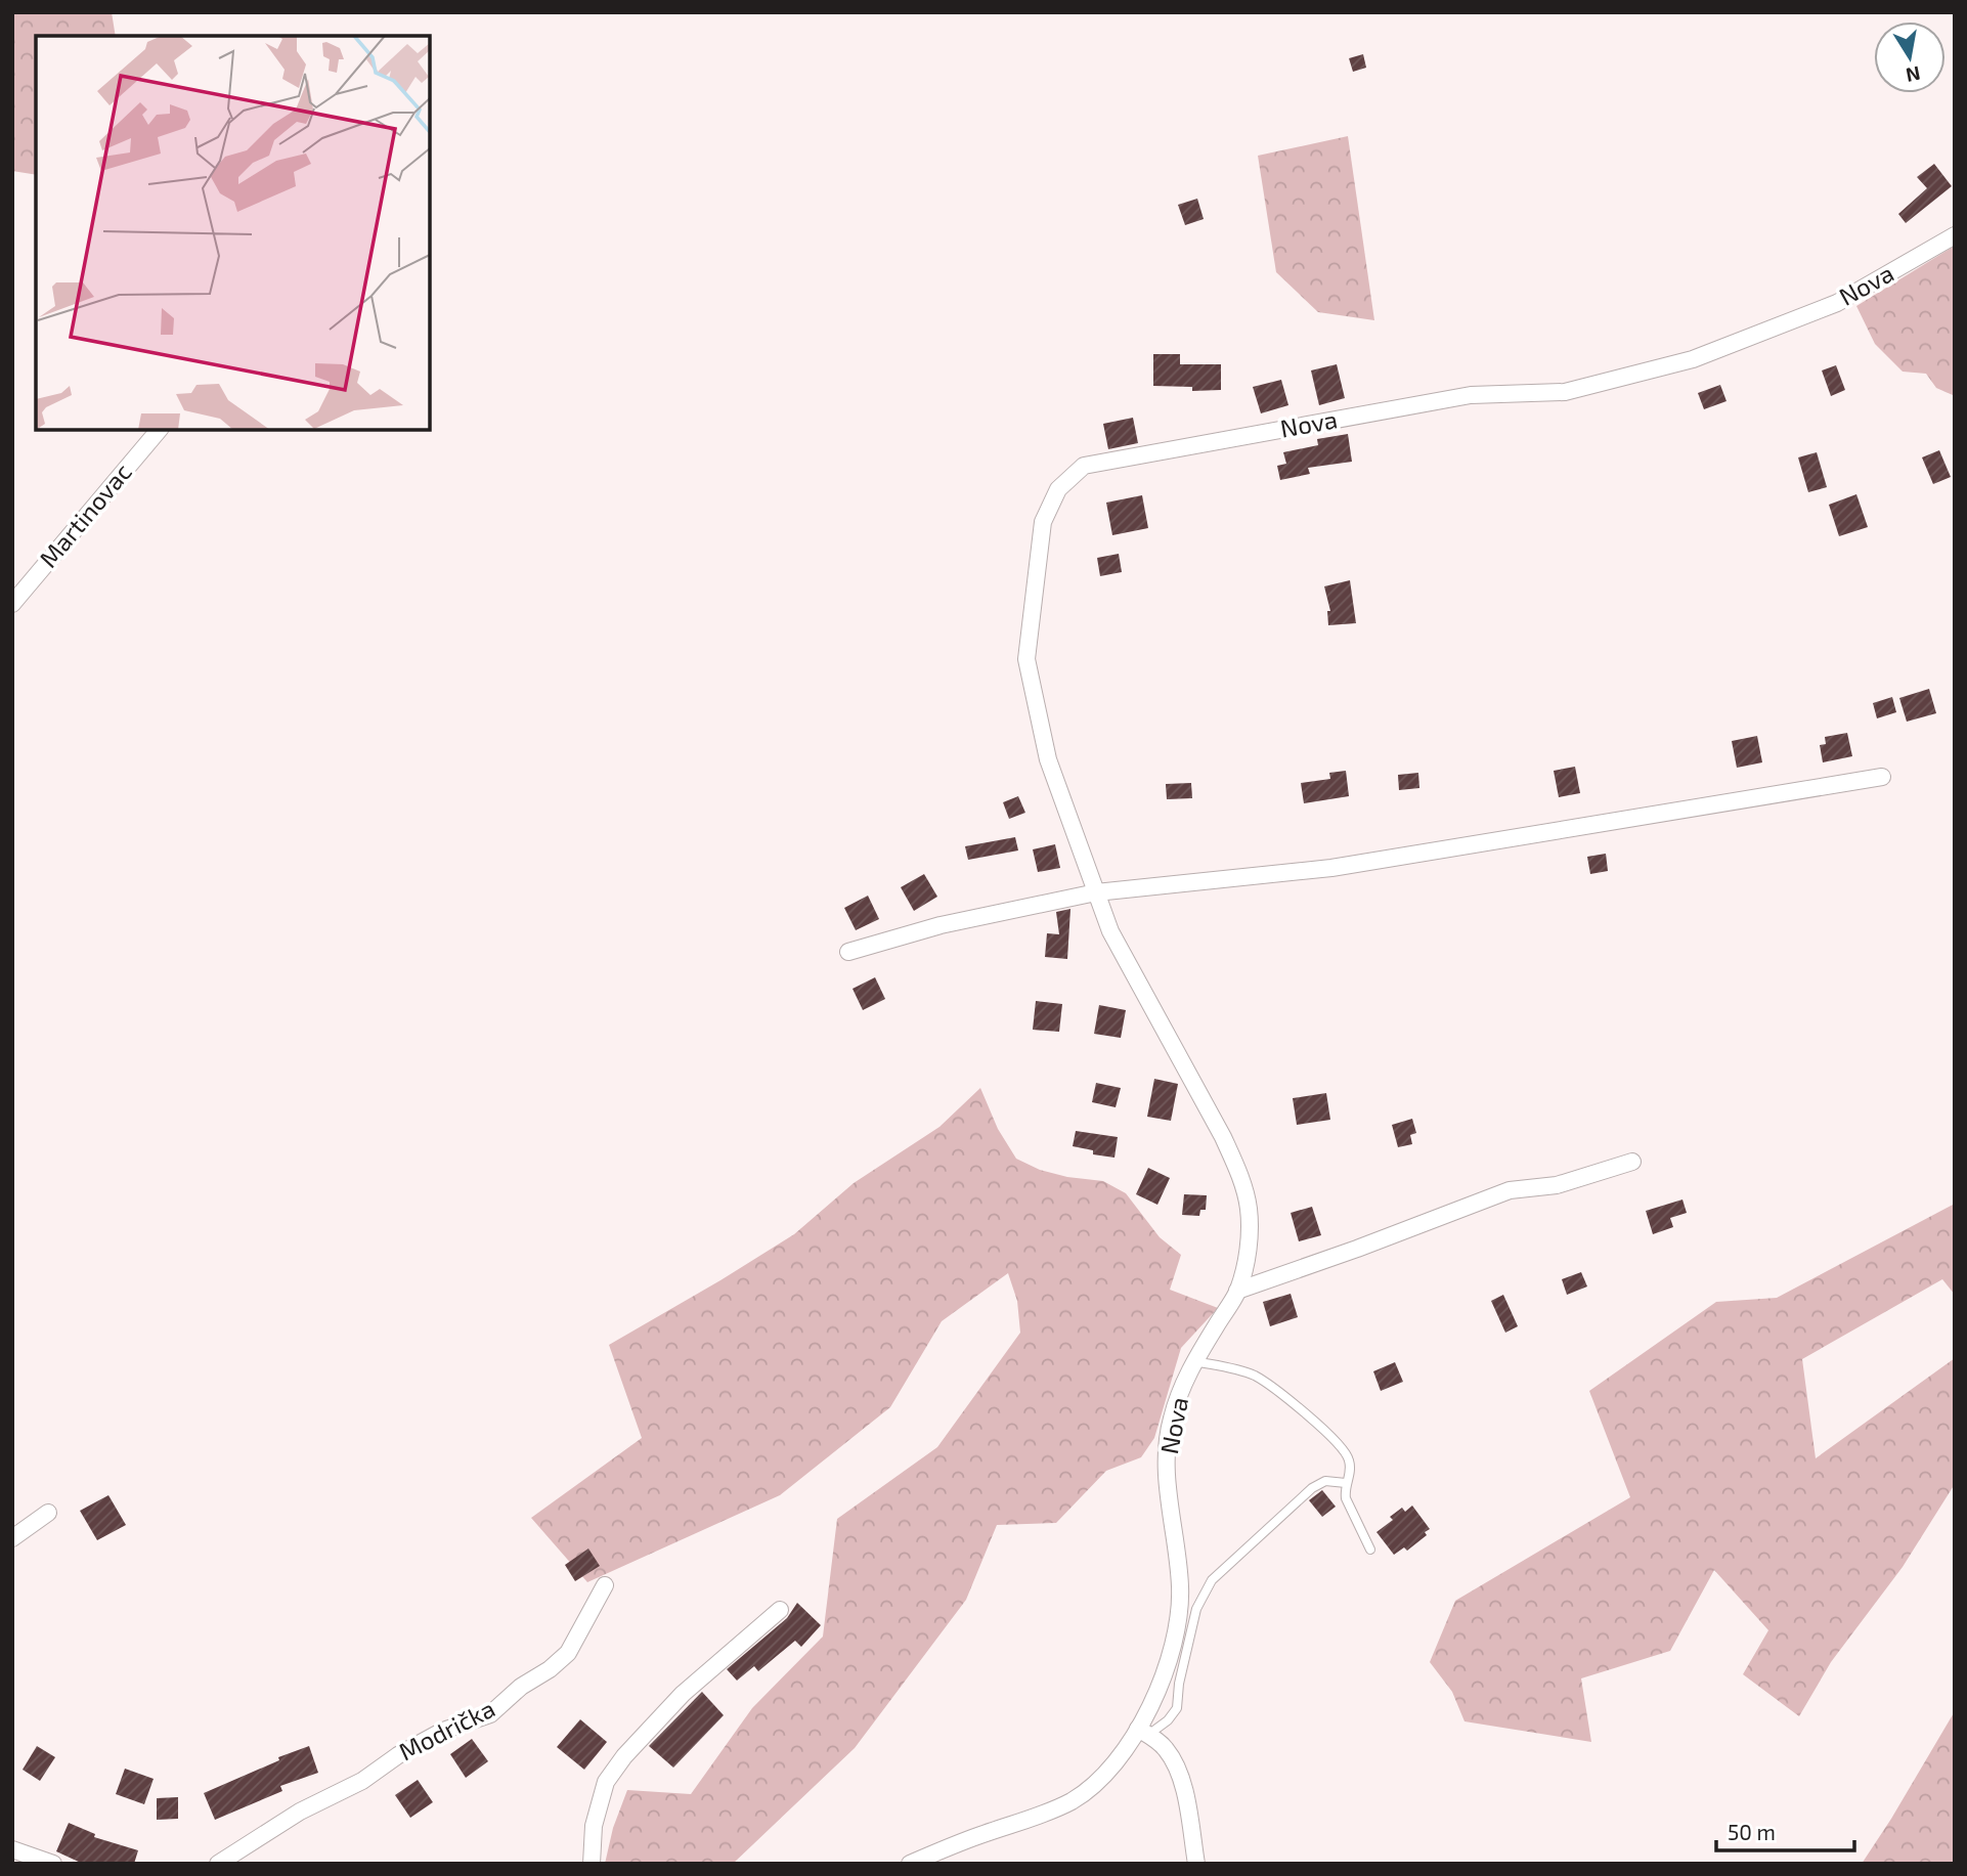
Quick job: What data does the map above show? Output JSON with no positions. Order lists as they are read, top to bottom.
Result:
{
  "streets": {
    "street": ["Nova", "Martinovac", "Modrička"]
  },
  "scale_bar": "50 m",
  "north": "bottom"
}
